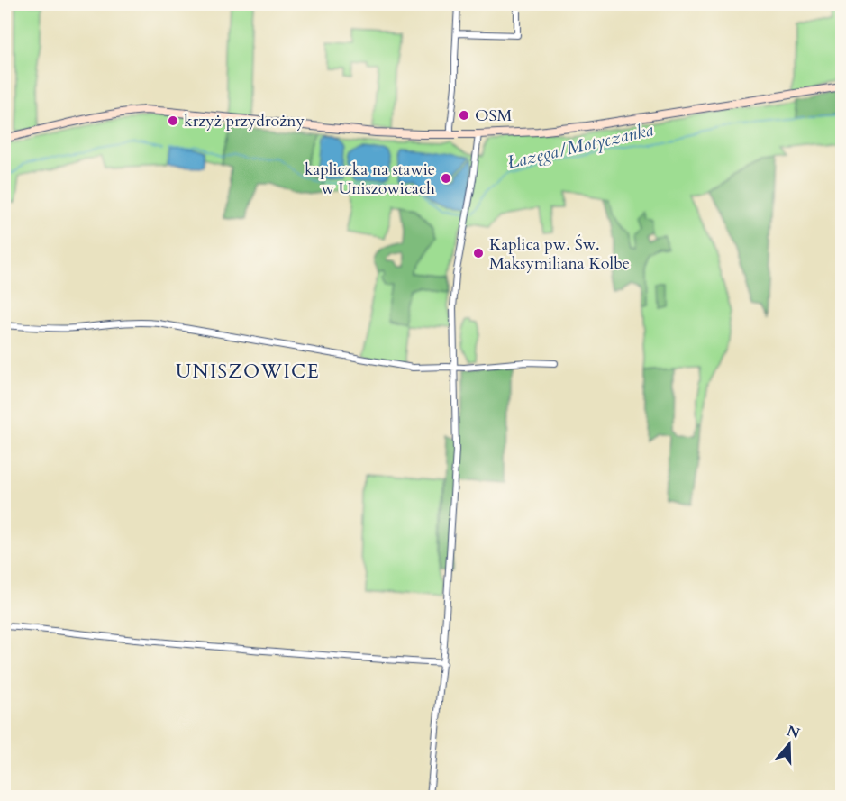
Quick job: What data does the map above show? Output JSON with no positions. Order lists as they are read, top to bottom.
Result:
{
  "districts": ["UNISZOWICE"],
  "water": ["Łazęga/Motyczanka"],
  "places": [
    "OSM",
    "krzyż przydrożny",
    "kapliczka na stawie w Uniszowicach",
    "Kaplica pw. Św. Maksymiliana Kolbe"
  ],
  "north": "top"
}
